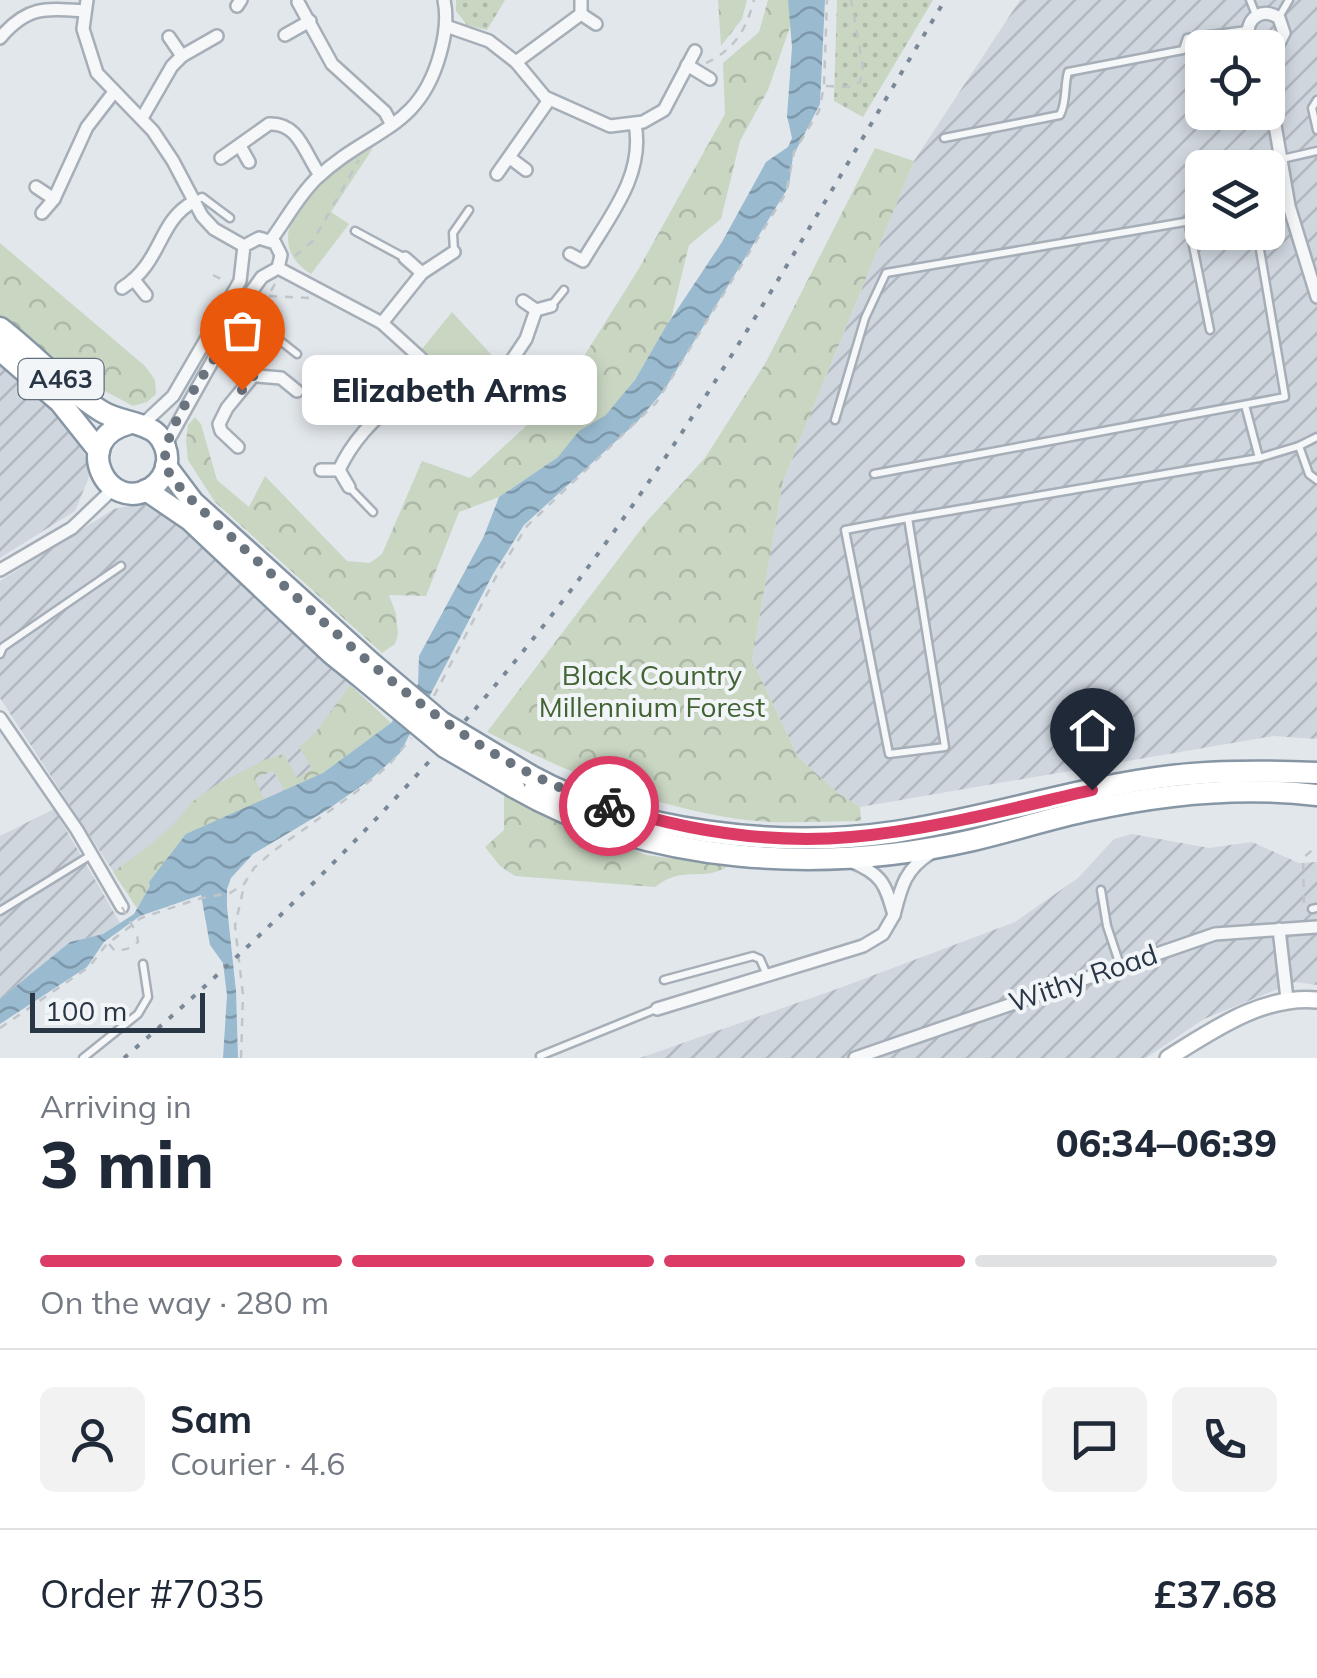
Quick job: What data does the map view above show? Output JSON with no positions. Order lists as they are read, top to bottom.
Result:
{
  "streets": {
    "highway": ["A463"],
    "street": ["Withy Road"]
  },
  "parks": ["Black Country Millennium Forest"],
  "places": ["Elizabeth Arms"],
  "scale_bar": "100 m",
  "page": {
    "bubble": "Elizabeth Arms",
    "scale": "100 m",
    "heading": ["3 min", "Arriving in", "06:34–06:39"],
    "panel": [
      "Sam",
      "Courier · 4.6",
      "Order #7035",
      "£37.68"
    ],
    "bar": "On the way · 280 m"
  }
}
